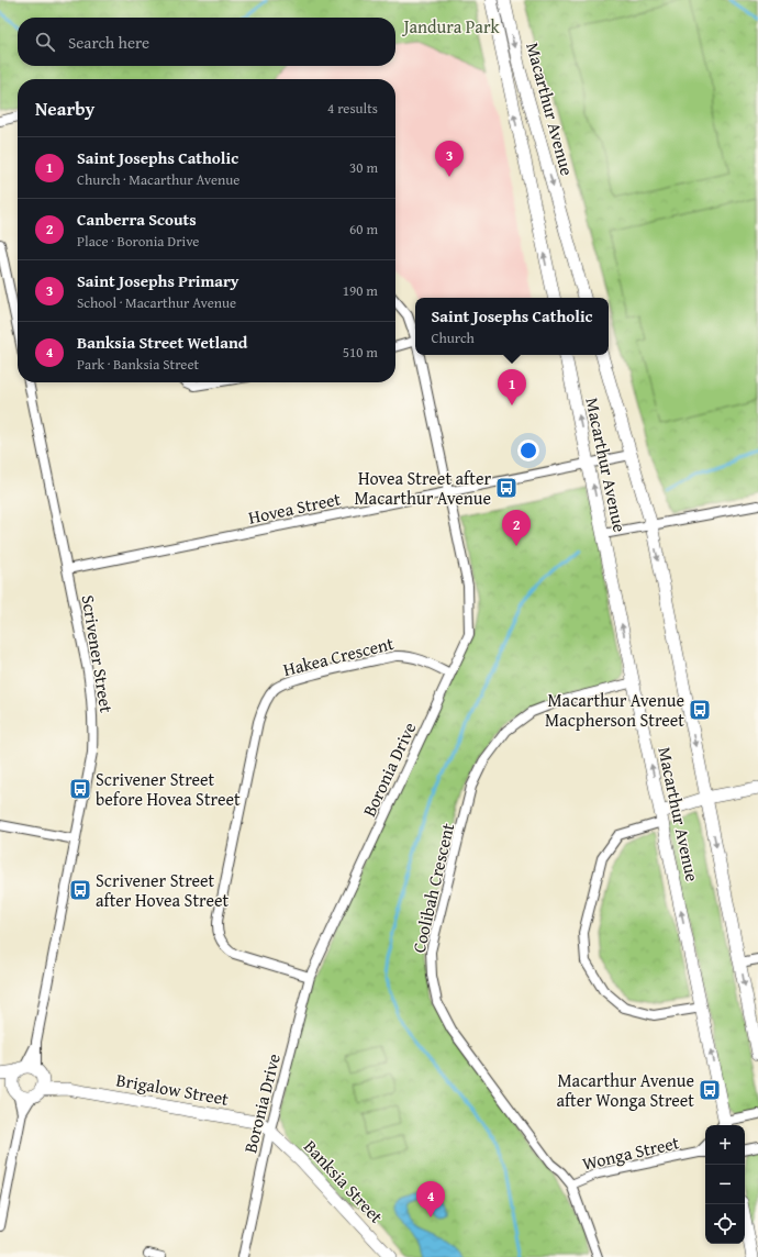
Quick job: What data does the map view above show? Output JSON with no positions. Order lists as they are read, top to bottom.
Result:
{
  "streets": {
    "main road": ["Macarthur Avenue", "Brigalow Street", "Banksia Street"],
    "street": [
      "Hovea Street",
      "Scrivener Street",
      "Hakea Crescent",
      "Boronia Drive",
      "Coolibah Crescent",
      "Wonga Street"
    ]
  },
  "crossings": [
    ["Macarthur Avenue", "Hovea Street"],
    ["Macarthur Avenue", "Coolibah Crescent"],
    ["Hovea Street", "Scrivener Street"],
    ["Hovea Street", "Boronia Drive"],
    ["Hakea Crescent", "Boronia Drive"],
    ["Boronia Drive", "Brigalow Street"],
    ["Boronia Drive", "Banksia Street"],
    ["Coolibah Crescent", "Wonga Street"],
    ["Brigalow Street", "Banksia Street"]
  ],
  "parks": ["Jandura Park"],
  "places": {
    "bus stop": [
      "Hovea Street after Macarthur Avenue",
      "Macarthur Avenue Macpherson Street",
      "Scrivener Street before Hovea Street",
      "Scrivener Street after Hovea Street",
      "Macarthur Avenue after Wonga Street"
    ]
  },
  "page": {
    "search": "Search here",
    "heading": ["Nearby", "4 results"],
    "list": [
      {
        "mark": "1",
        "name": "Saint Josephs Catholic",
        "note": "Church · Macarthur Avenue",
        "value": "30 m"
      },
      {
        "mark": "2",
        "name": "Canberra Scouts",
        "note": "Place · Boronia Drive",
        "value": "60 m"
      },
      {
        "mark": "3",
        "name": "Saint Josephs Primary",
        "note": "School · Macarthur Avenue",
        "value": "190 m"
      },
      {
        "mark": "4",
        "name": "Banksia Street Wetland",
        "note": "Park · Banksia Street",
        "value": "510 m"
      }
    ],
    "pins": [
      "3",
      "1",
      "2",
      "4"
    ],
    "popup": ["Saint Josephs Catholic", "Church"],
    "map_buttons": ["+", "−"]
  }
}
